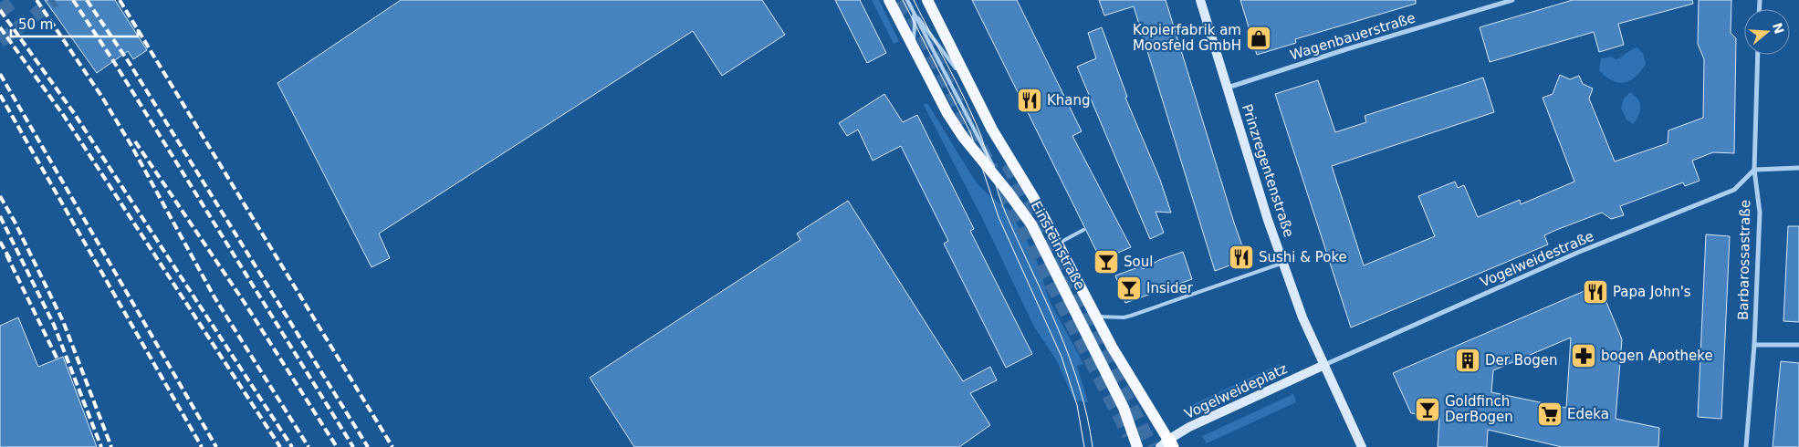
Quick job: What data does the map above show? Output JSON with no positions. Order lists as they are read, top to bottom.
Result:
{
  "streets": {
    "main road": ["Prinzregentenstraße", "Einsteinstraße", "Vogelweideplatz"],
    "street": ["Wagenbauerstraße", "Vogelweidestraße", "Barbarossastraße"]
  },
  "crossings": [
    ["Wagenbauerstraße", "Prinzregentenstraße"],
    ["Prinzregentenstraße", "Vogelweidestraße"],
    ["Prinzregentenstraße", "Vogelweideplatz"],
    ["Einsteinstraße", "Vogelweideplatz"],
    ["Vogelweidestraße", "Barbarossastraße"],
    ["Vogelweidestraße", "Vogelweideplatz"]
  ],
  "places": {
    "shop": ["Kopierfabrik am Moosfeld GmbH"],
    "restaurant": ["Khang", "Sushi & Poke", "Papa John's"],
    "bar": ["Soul", "Insider", "Goldfinch DerBogen"],
    "pharmacy": ["bogen Apotheke"],
    "building": ["Der Bogen"],
    "supermarket": ["Edeka"]
  },
  "scale_bar": "50 m",
  "north": "right"
}
